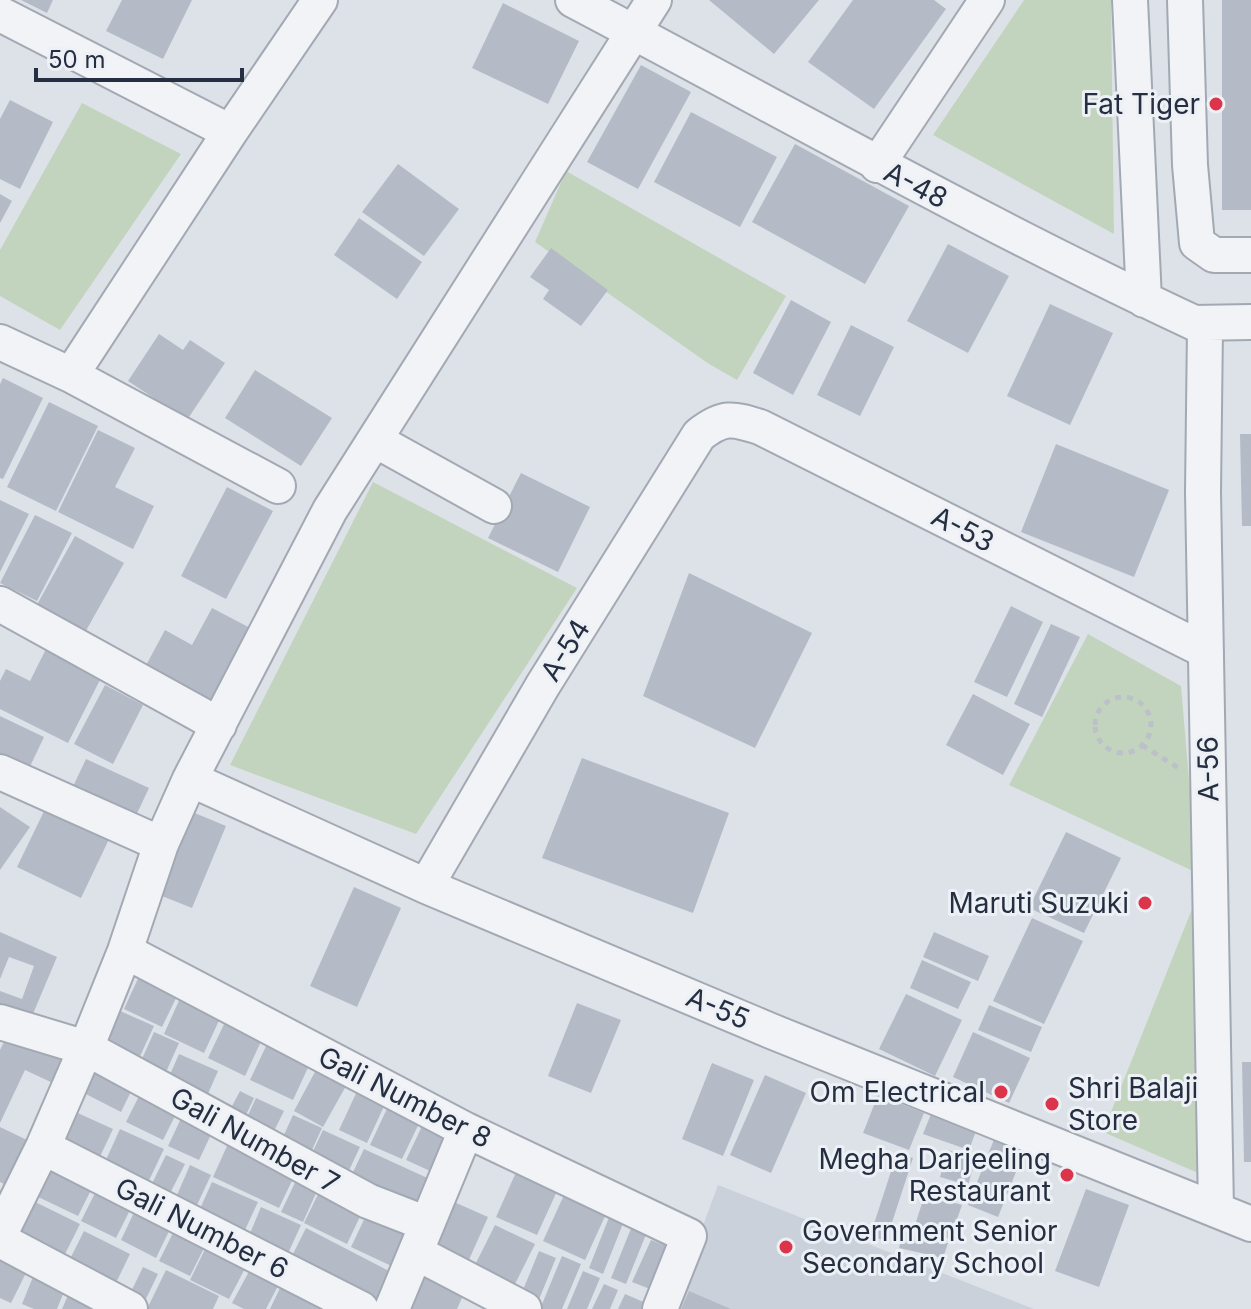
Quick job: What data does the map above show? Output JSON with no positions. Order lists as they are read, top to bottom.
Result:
{
  "streets": {
    "street": [
      "A-48",
      "A-53",
      "A-54",
      "A-56",
      "A-55",
      "Gali Number 8",
      "Gali Number 7",
      "Gali Number 6"
    ]
  },
  "crossings": [
    ["A-48", "A-56"],
    ["A-53", "A-54"],
    ["A-53", "A-56"],
    ["A-54", "A-55"],
    ["A-56", "A-55"]
  ],
  "places": [
    "Fat Tiger",
    "Maruti Suzuki",
    "Om Electrical",
    "Shri Balaji Store",
    "Megha Darjeeling Restaurant",
    "Government Senior Secondary School"
  ],
  "scale_bar": "50 m"
}
